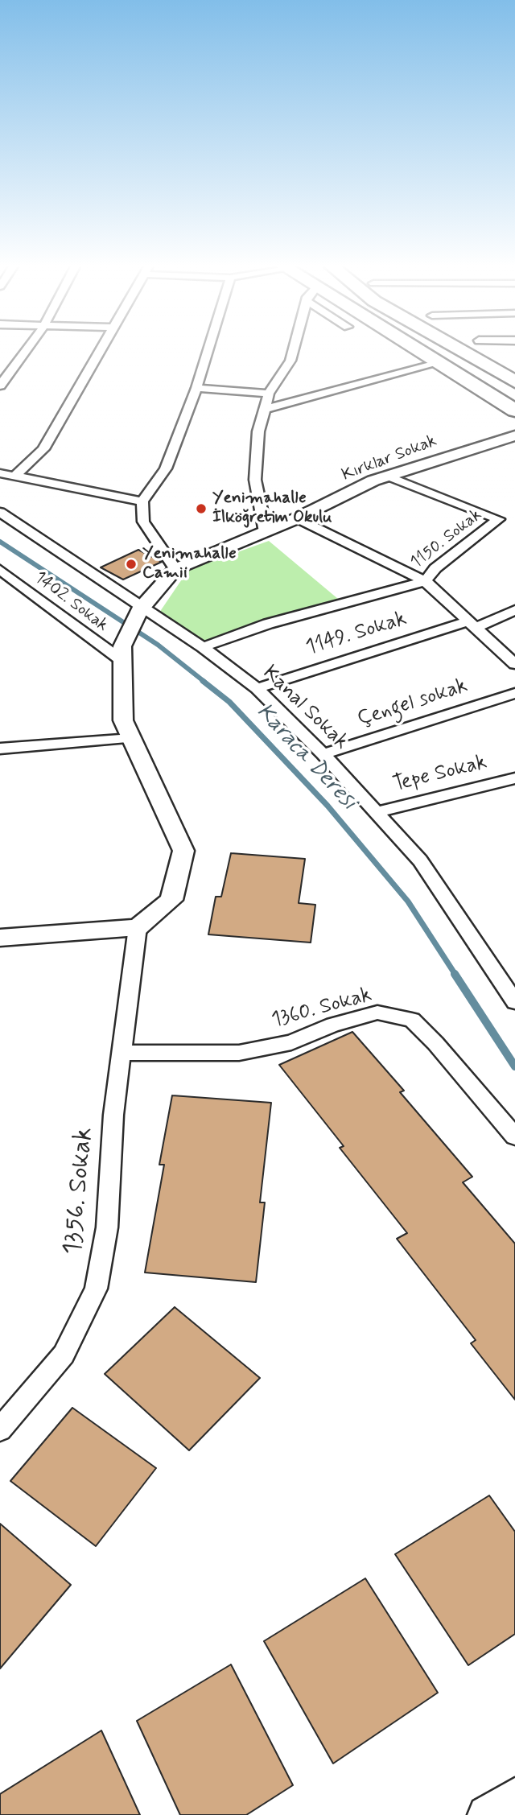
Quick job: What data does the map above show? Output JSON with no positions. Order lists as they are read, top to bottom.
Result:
{
  "streets": {
    "street": [
      "Kırklar Sokak",
      "1150. Sokak",
      "1402. Sokak",
      "1149. Sokak",
      "Çengel sokak",
      "Kanal Sokak",
      "Tepe Sokak",
      "1360. Sokak",
      "1356. Sokak"
    ]
  },
  "crossings": [
    ["Kırklar Sokak", "1150. Sokak"],
    ["Kırklar Sokak", "1402. Sokak"],
    ["Kırklar Sokak", "Kanal Sokak"],
    ["1150. Sokak", "Kanal Sokak"],
    ["1149. Sokak", "Kanal Sokak"],
    ["Çengel sokak", "Kanal Sokak"],
    ["Kanal Sokak", "Tepe Sokak"],
    ["1360. Sokak", "1356. Sokak"]
  ],
  "water": ["Karaca Deresi"],
  "places": ["Yenimahalle İlköğretim Okulu", "Yenimahalle Camii"]
}
